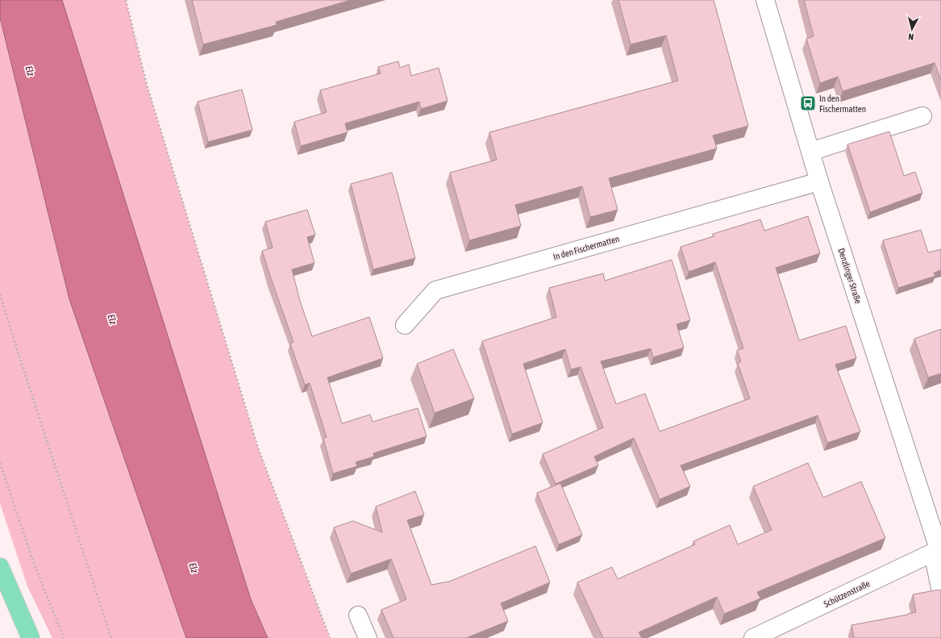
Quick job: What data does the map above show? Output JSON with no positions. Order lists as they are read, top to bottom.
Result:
{
  "streets": {
    "street": ["In den Fischermatten", "Denzlinger Straße", "Schützenstraße"]
  },
  "crossings": [
    ["In den Fischermatten", "Denzlinger Straße"],
    ["Denzlinger Straße", "Schützenstraße"]
  ],
  "water": ["Elz"],
  "places": {
    "bus stop": ["In den Fischermatten"]
  },
  "north": "bottom"
}
